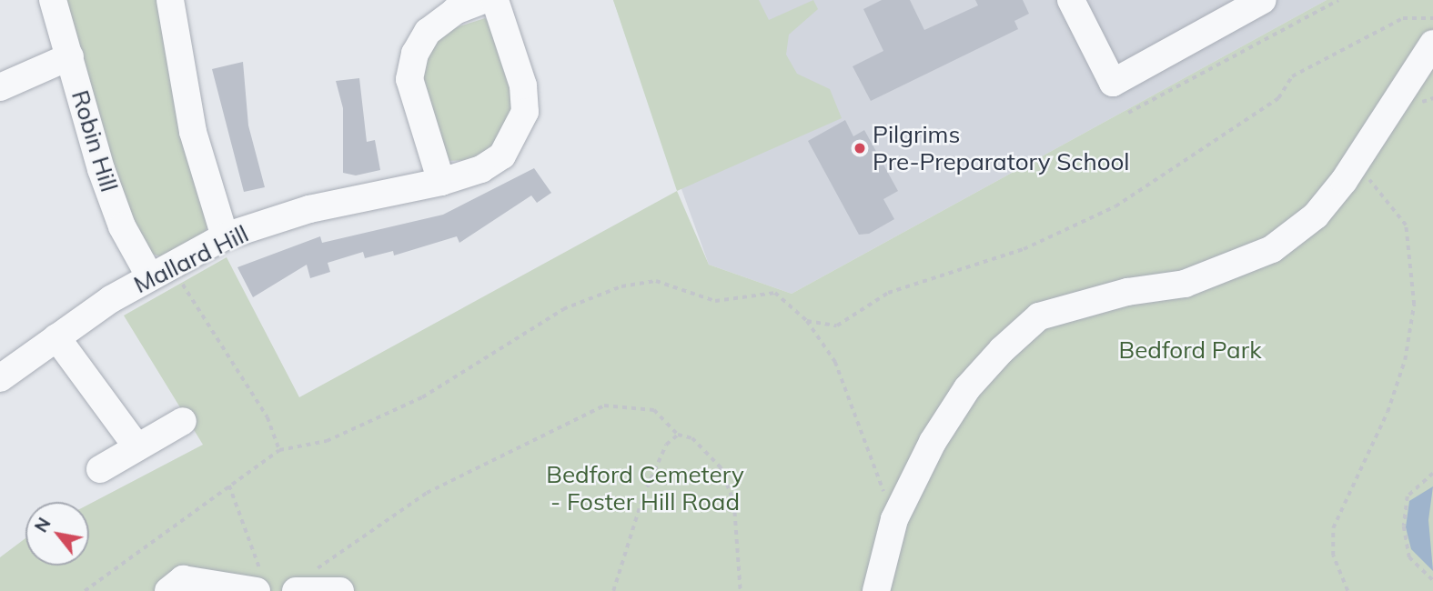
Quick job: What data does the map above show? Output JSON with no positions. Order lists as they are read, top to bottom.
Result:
{
  "streets": {
    "street": ["Robin Hill", "Mallard Hill"]
  },
  "crossings": [
    ["Robin Hill", "Mallard Hill"]
  ],
  "parks": ["Bedford Park", "Bedford Cemetery - Foster Hill Road"],
  "places": ["Pilgrims Pre-Preparatory School"],
  "north": "top left"
}
